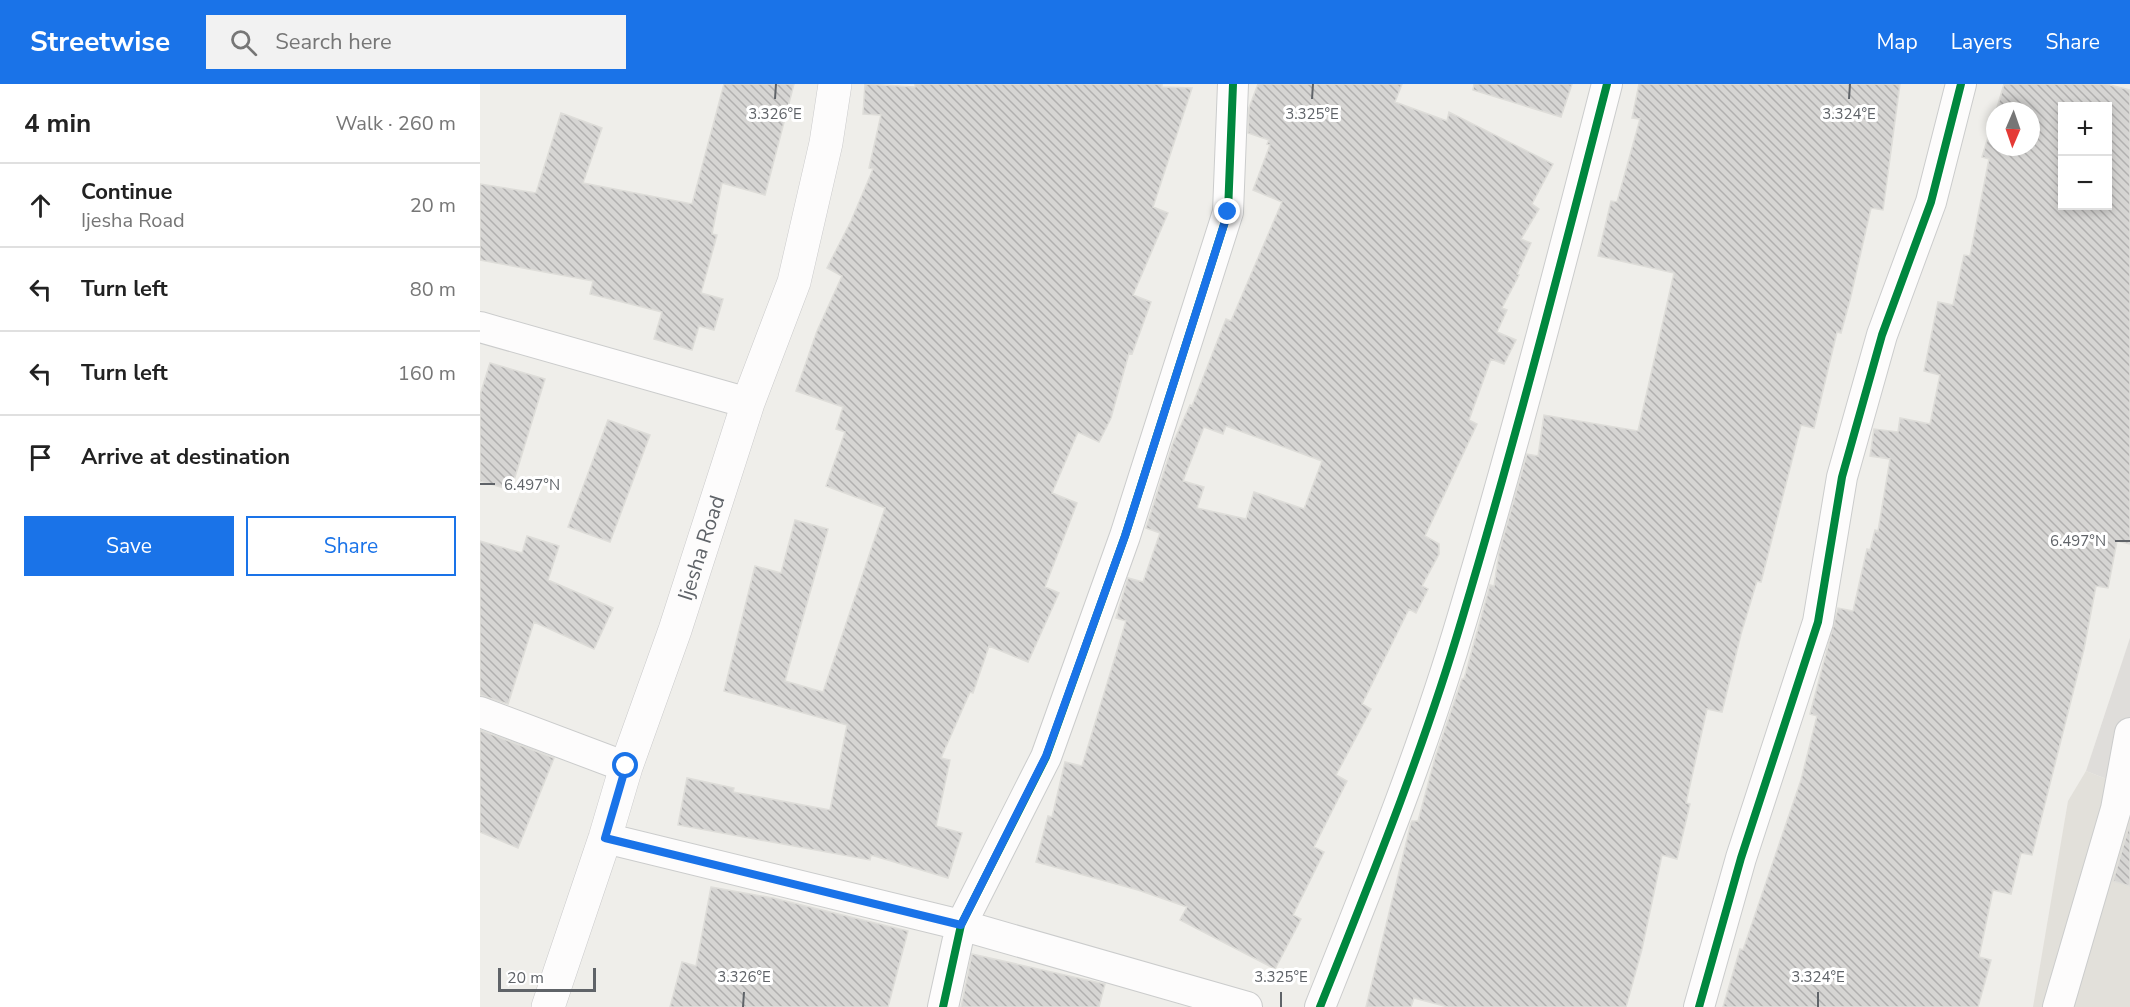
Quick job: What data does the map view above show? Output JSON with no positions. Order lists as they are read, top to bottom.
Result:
{
  "streets": {
    "main road": ["Ijesha Road"]
  },
  "scale_bar": "20 m",
  "north": "bottom",
  "page": {
    "header": "Streetwise",
    "search": "Search here",
    "nav": ["Map", "Layers", "Share"],
    "heading": ["4 min", "Walk · 260 m"],
    "map_buttons": ["+", "−"],
    "list": [
      ["Continue", "Ijesha Road", "20 m"],
      ["Turn left", "80 m"],
      ["Turn left", "160 m"],
      "Arrive at destination"
    ],
    "buttons": ["Save", "Share"],
    "scale": "20 m"
  },
  "coordinates": [
    "3.326°E",
    "3.325°E",
    "3.324°E",
    "6.497°N"
  ]
}
